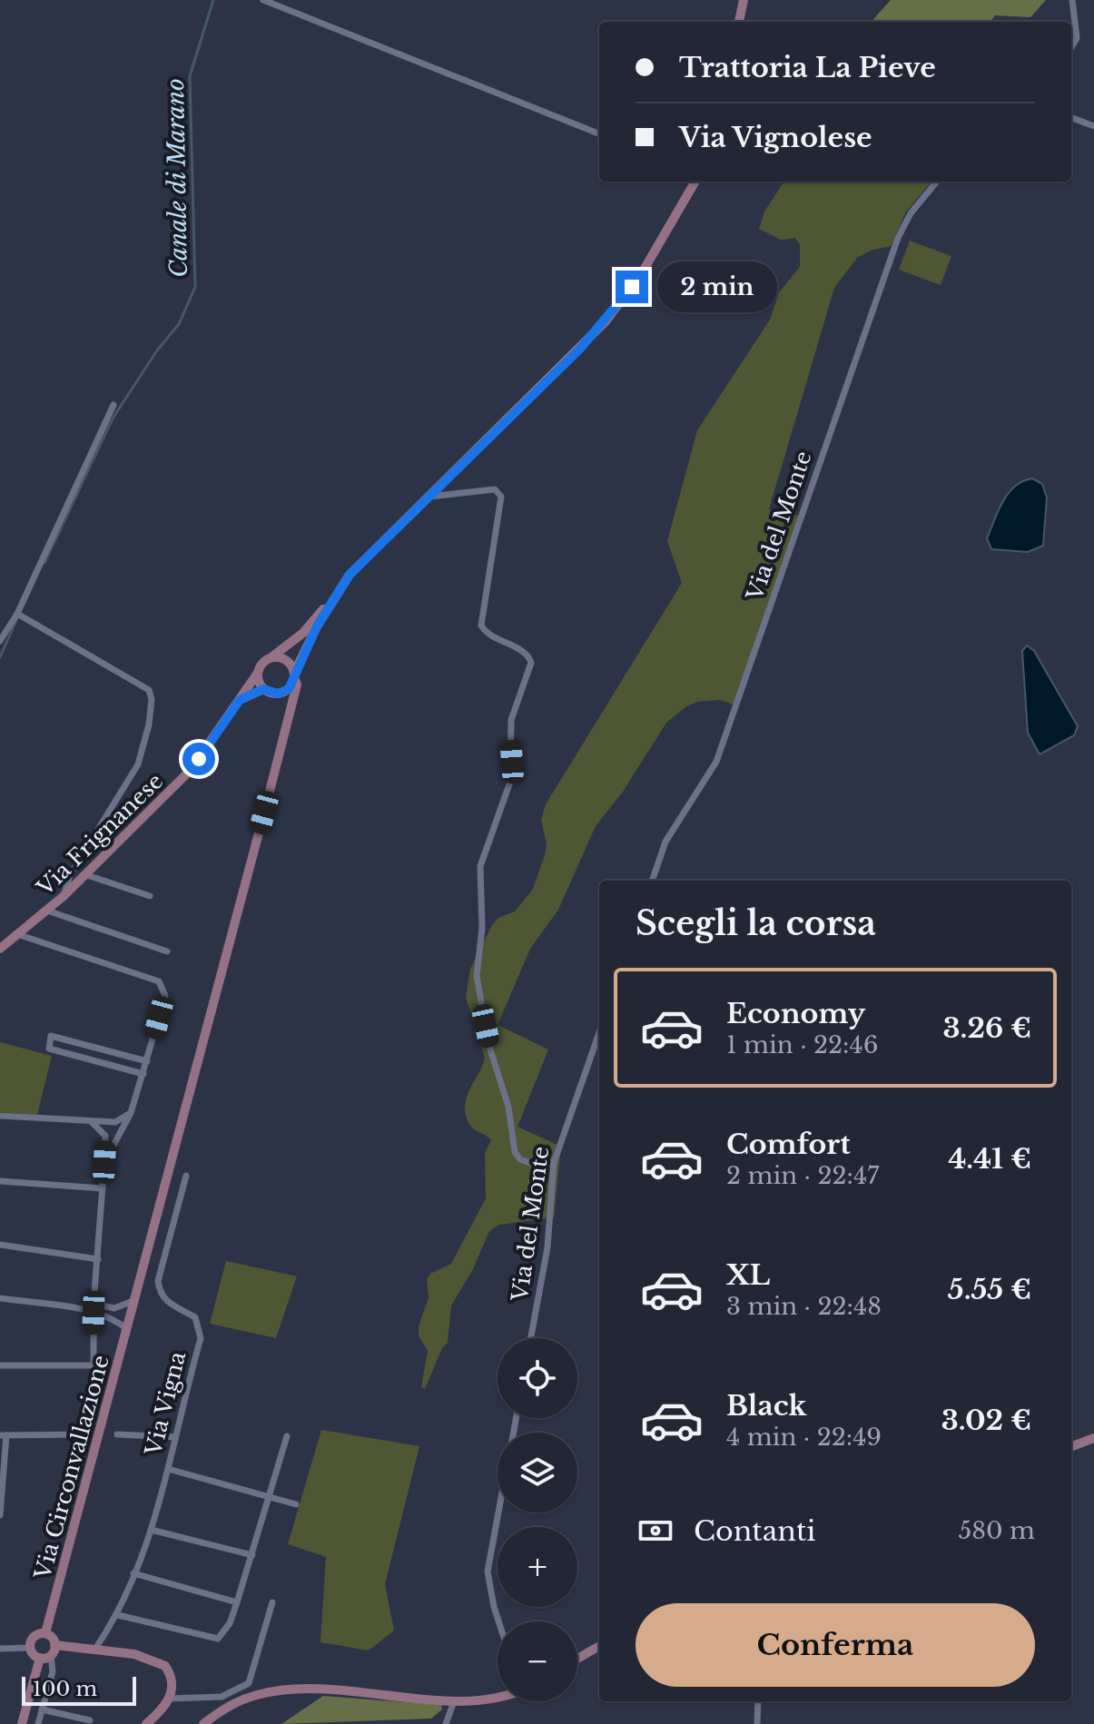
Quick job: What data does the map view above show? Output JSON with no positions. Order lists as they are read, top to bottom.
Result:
{
  "streets": {
    "main road": ["Via Frignanese", "Via Circonvallazione"],
    "street": ["Via del Monte", "Via Vigna"]
  },
  "crossings": [
    ["Via Frignanese", "Via Circonvallazione"]
  ],
  "water": ["Canale di Marano"],
  "scale_bar": "100 m",
  "page": {
    "banner": ["Trattoria La Pieve", "Via Vignolese"],
    "bubble": "2 min",
    "heading": "Scegli la corsa",
    "list": [
      {
        "name": "Economy",
        "note": "1 min · 22:46",
        "value": "3.26 €"
      },
      {
        "name": "Comfort",
        "note": "2 min · 22:47",
        "value": "4.41 €"
      },
      {
        "name": "XL",
        "note": "3 min · 22:48",
        "value": "5.55 €"
      },
      {
        "name": "Black",
        "note": "4 min · 22:49",
        "value": "3.02 €"
      }
    ],
    "map_buttons": ["+", "−"],
    "pay": ["Contanti", "580 m"],
    "buttons": "Conferma",
    "scale": "100 m"
  }
}
